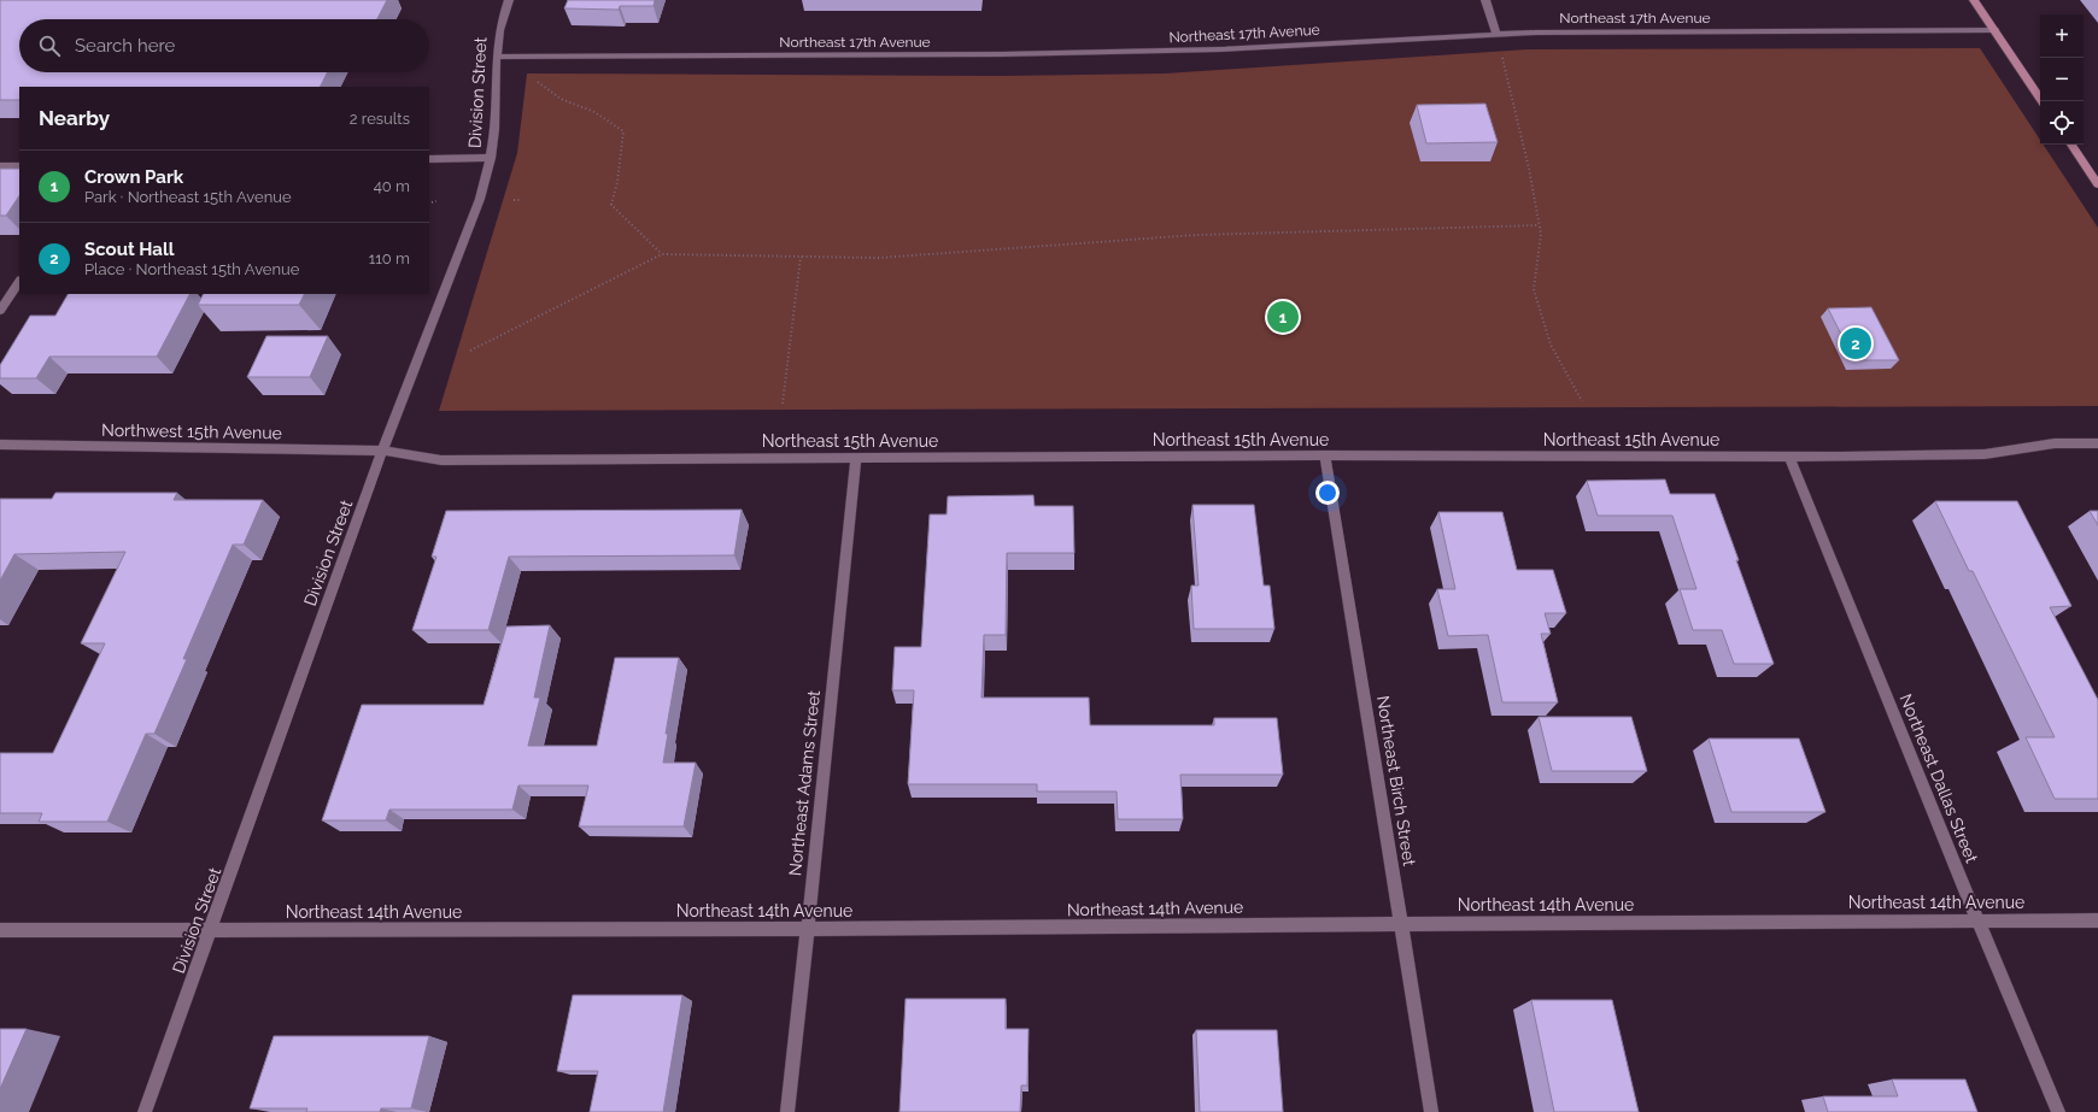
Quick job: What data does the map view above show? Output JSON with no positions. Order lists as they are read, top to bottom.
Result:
{
  "streets": {
    "street": [
      "Northeast 17th Avenue",
      "Division Street",
      "Northwest 15th Avenue",
      "Northeast 15th Avenue",
      "Northeast Dallas Street",
      "Northeast Birch Street",
      "Northeast Adams Street",
      "Northeast 14th Avenue"
    ]
  },
  "crossings": [
    ["Northeast 17th Avenue", "Division Street"],
    ["Division Street", "Northwest 15th Avenue"],
    ["Division Street", "Northeast 15th Avenue"],
    ["Division Street", "Northeast 14th Avenue"],
    ["Northwest 15th Avenue", "Northeast 15th Avenue"],
    ["Northeast 15th Avenue", "Northeast Dallas Street"],
    ["Northeast 15th Avenue", "Northeast Birch Street"],
    ["Northeast 15th Avenue", "Northeast Adams Street"],
    ["Northeast Dallas Street", "Northeast 14th Avenue"],
    ["Northeast Birch Street", "Northeast 14th Avenue"],
    ["Northeast Adams Street", "Northeast 14th Avenue"]
  ],
  "page": {
    "map_buttons": ["+", "−"],
    "search": "Search here",
    "heading": ["Nearby", "2 results"],
    "list": [
      {
        "mark": "1",
        "name": "Crown Park",
        "note": "Park · Northeast 15th Avenue",
        "value": "40 m"
      },
      {
        "mark": "2",
        "name": "Scout Hall",
        "note": "Place · Northeast 15th Avenue",
        "value": "110 m"
      }
    ],
    "pins": ["1", "2"]
  }
}
